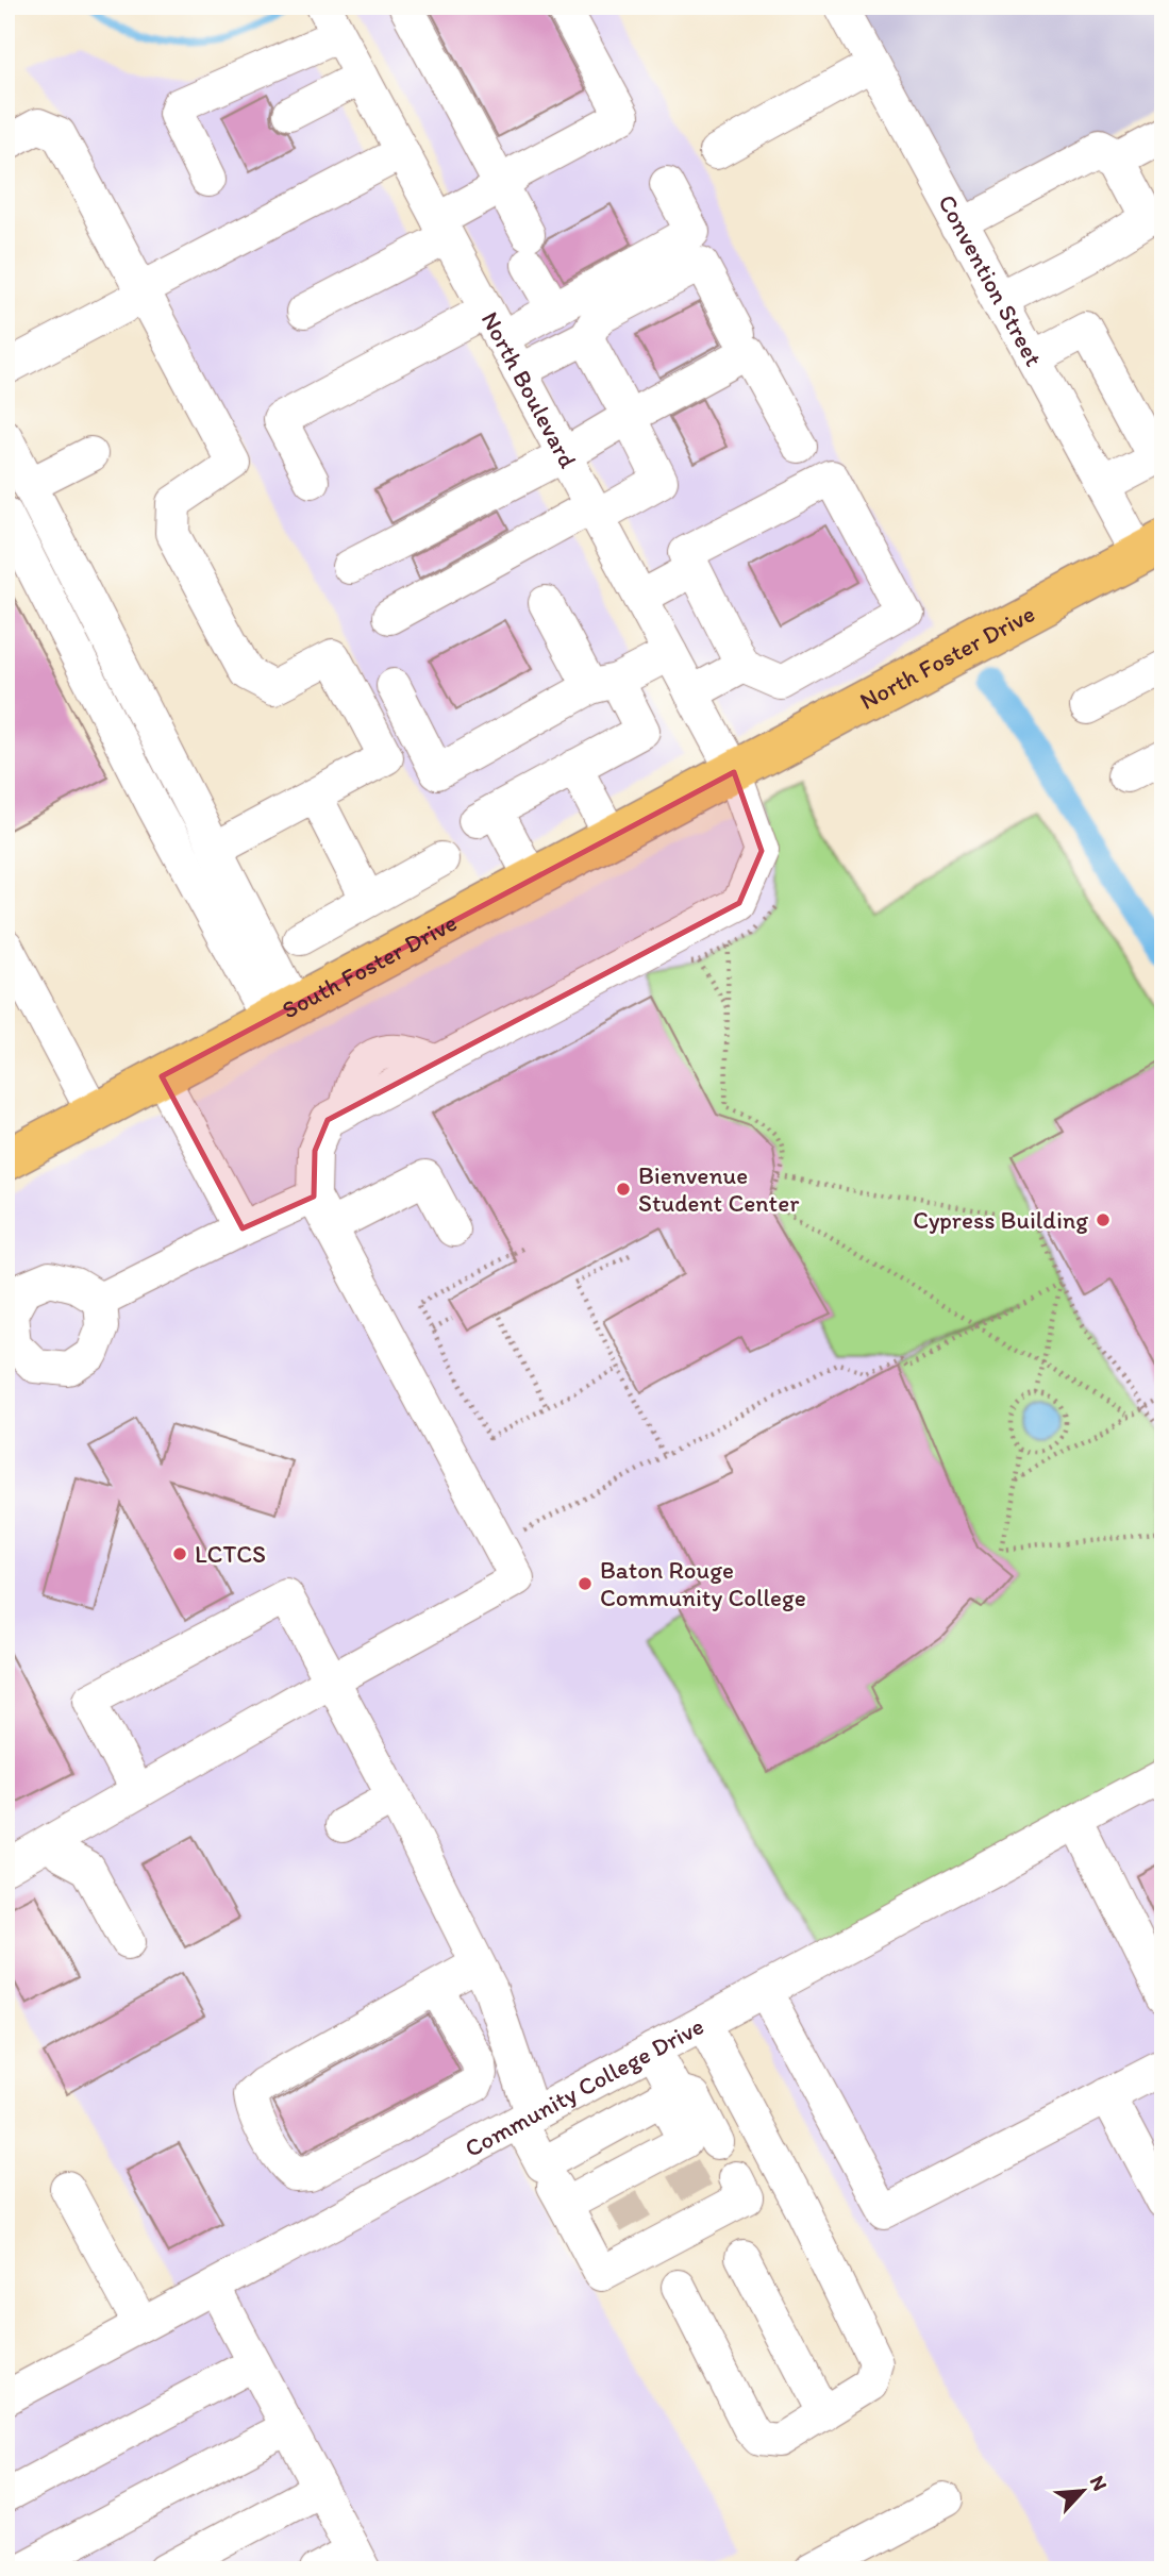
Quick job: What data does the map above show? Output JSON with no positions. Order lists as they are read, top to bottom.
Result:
{
  "streets": {
    "main road": ["North Foster Drive", "South Foster Drive"],
    "street": ["Convention Street", "North Boulevard", "Community College Drive"]
  },
  "crossings": [
    ["Convention Street", "North Foster Drive"],
    ["North Boulevard", "North Foster Drive"],
    ["North Boulevard", "South Foster Drive"],
    ["North Foster Drive", "South Foster Drive"]
  ],
  "places": [
    "Bienvenue Student Center",
    "Cypress Building",
    "LCTCS",
    "Baton Rouge Community College"
  ],
  "north": "top right"
}
